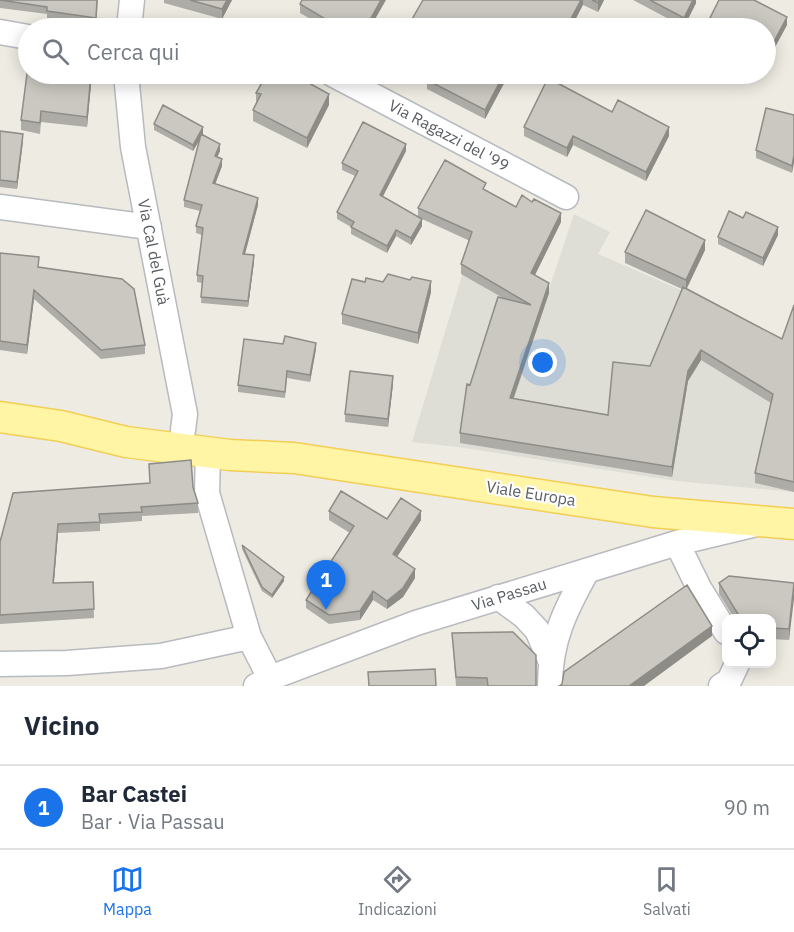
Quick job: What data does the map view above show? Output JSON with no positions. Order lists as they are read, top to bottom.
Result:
{
  "streets": {
    "main road": ["Viale Europa"],
    "street": ["Via Ragazzi del '99", "Via Cal del Guà", "Via Passau"]
  },
  "crossings": [
    ["Via Cal del Guà", "Viale Europa"],
    ["Viale Europa", "Via Passau"]
  ],
  "page": {
    "search": "Cerca qui",
    "pins": "1",
    "heading": "Vicino",
    "list": [
      {
        "mark": "1",
        "name": "Bar Castei",
        "note": "Bar · Via Passau",
        "value": "90 m"
      }
    ],
    "nav": ["Mappa", "Indicazioni", "Salvati"]
  }
}
